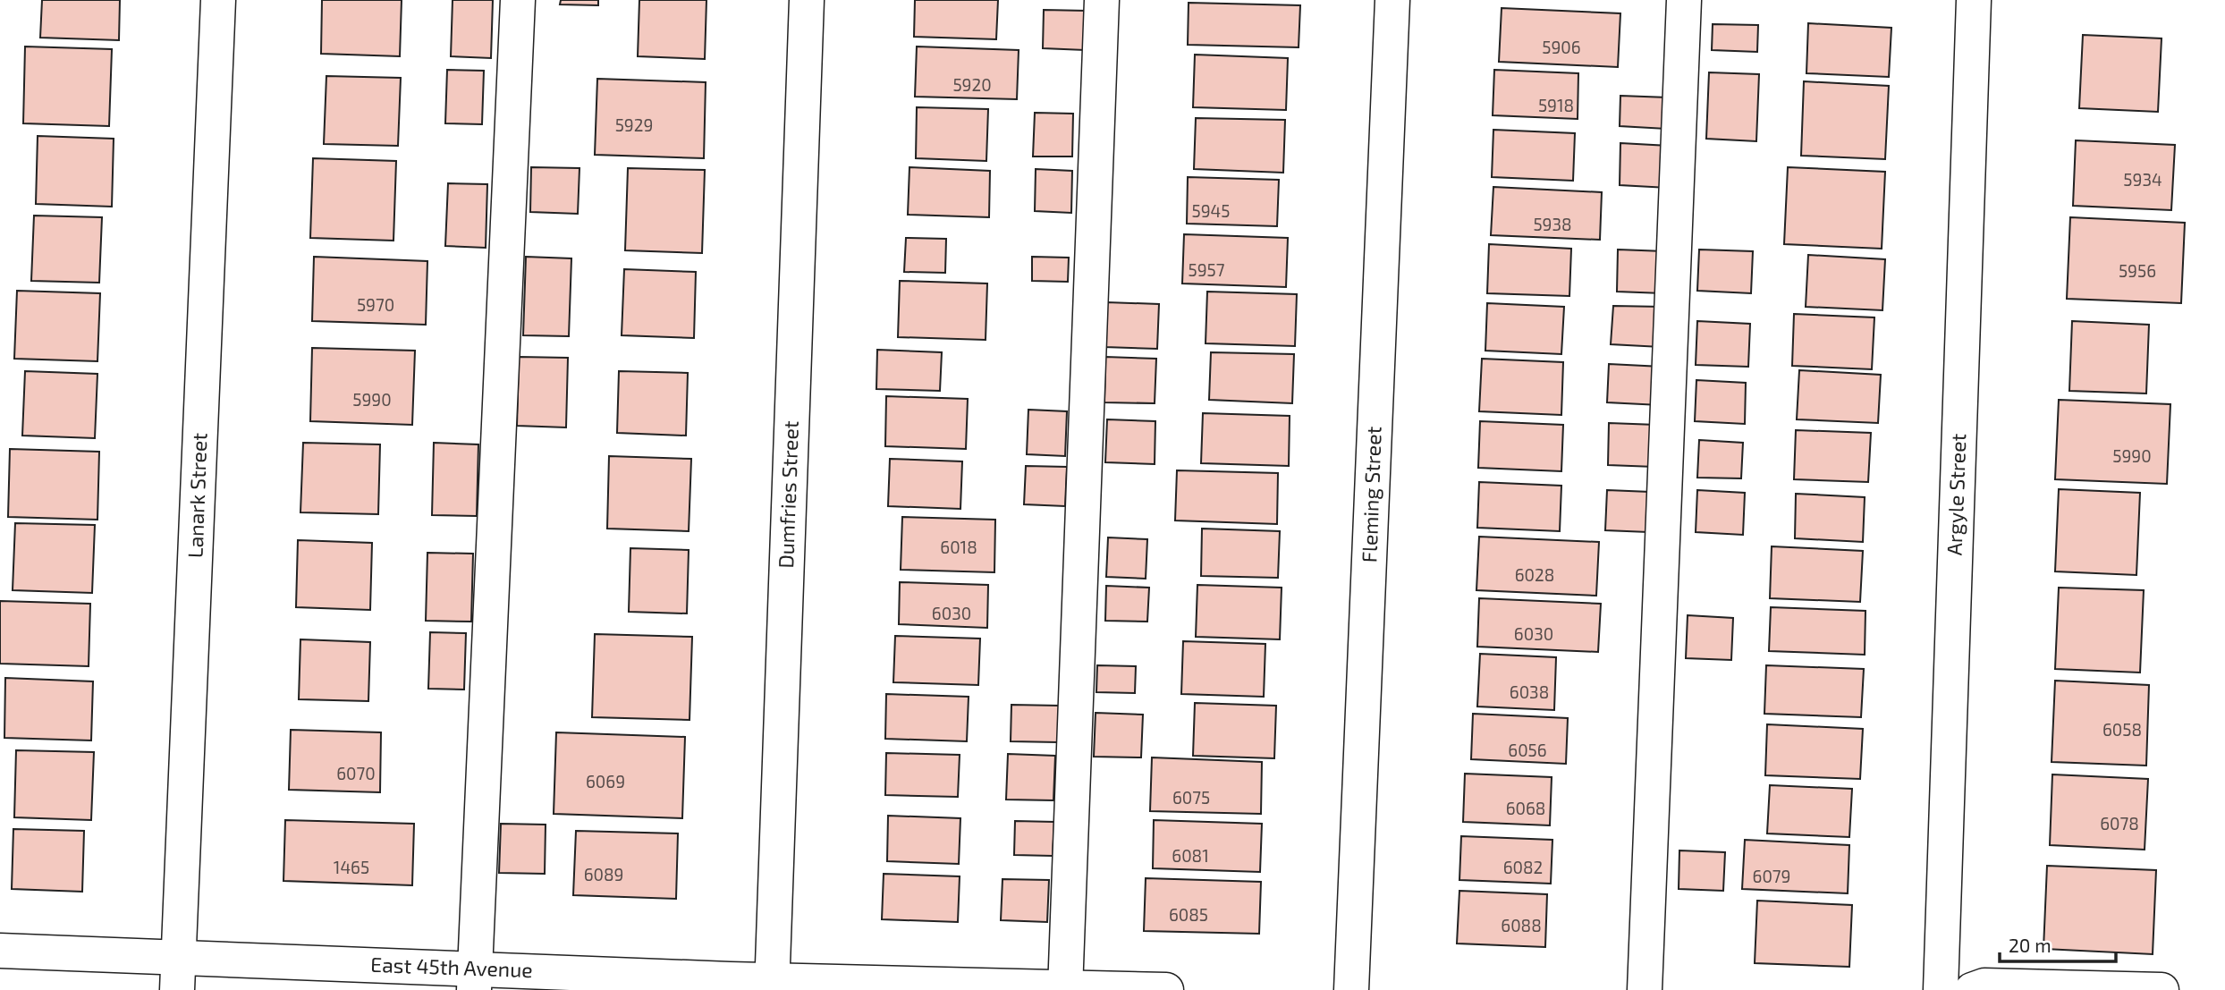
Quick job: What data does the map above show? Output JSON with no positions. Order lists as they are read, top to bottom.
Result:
{
  "streets": {
    "street": [
      "Dumfries Street",
      "Fleming Street",
      "Argyle Street",
      "Lanark Street",
      "East 45th Avenue"
    ]
  },
  "crossings": [
    ["Dumfries Street", "East 45th Avenue"],
    ["Lanark Street", "East 45th Avenue"]
  ],
  "house_numbers": [
    "5906",
    "5920",
    "5918",
    "5929",
    "5934",
    "5945",
    "5938",
    "5957",
    "5956",
    "5970",
    "5990",
    "5990",
    "6018",
    "6028",
    "6030",
    "6030",
    "6038",
    "6058",
    "6056",
    "6070",
    "6069",
    "6075",
    "6068",
    "6078",
    "6081",
    "1465",
    "6082",
    "6089",
    "6079",
    "6085",
    "6088"
  ],
  "scale_bar": "20 m"
}
